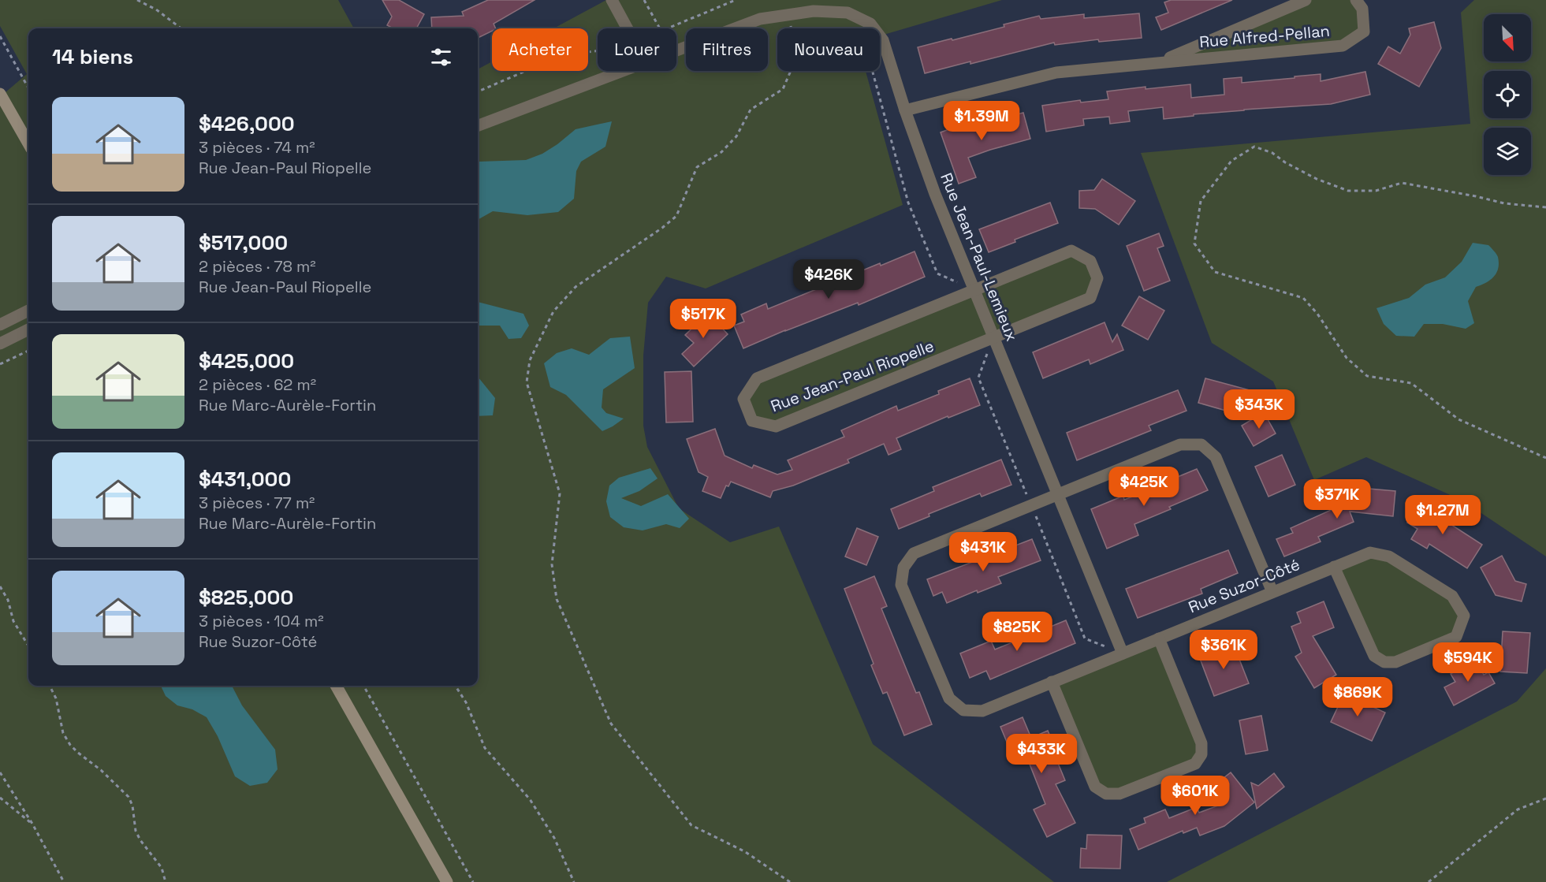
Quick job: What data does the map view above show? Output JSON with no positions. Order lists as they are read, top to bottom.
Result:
{
  "streets": {
    "street": [
      "Rue Alfred-Pellan",
      "Rue Jean-Paul-Lemieux",
      "Rue Jean-Paul Riopelle",
      "Rue Suzor-Côté"
    ]
  },
  "crossings": [
    ["Rue Alfred-Pellan", "Rue Jean-Paul-Lemieux"],
    ["Rue Jean-Paul-Lemieux", "Rue Jean-Paul Riopelle"],
    ["Rue Jean-Paul-Lemieux", "Rue Suzor-Côté"]
  ],
  "north": "bottom right",
  "page": {
    "chip": [
      "Acheter",
      "Louer",
      "Filtres",
      "Nouveau"
    ],
    "heading": "14 biens",
    "list": [
      {
        "name": "$426,000",
        "note": "3 pièces · 74 m² · Rue Jean-Paul Riopelle"
      },
      {
        "name": "$517,000",
        "note": "2 pièces · 78 m² · Rue Jean-Paul Riopelle"
      },
      {
        "name": "$425,000",
        "note": "2 pièces · 62 m² · Rue Marc-Aurèle-Fortin"
      },
      {
        "name": "$431,000",
        "note": "3 pièces · 77 m² · Rue Marc-Aurèle-Fortin"
      },
      {
        "name": "$825,000",
        "note": "3 pièces · 104 m² · Rue Suzor-Côté"
      }
    ],
    "price": [
      "$1.39M",
      "$426K",
      "$517K",
      "$343K",
      "$425K",
      "$371K",
      "$1.27M",
      "$431K",
      "$825K",
      "$361K",
      "$594K",
      "$869K",
      "$433K",
      "$601K"
    ]
  }
}
